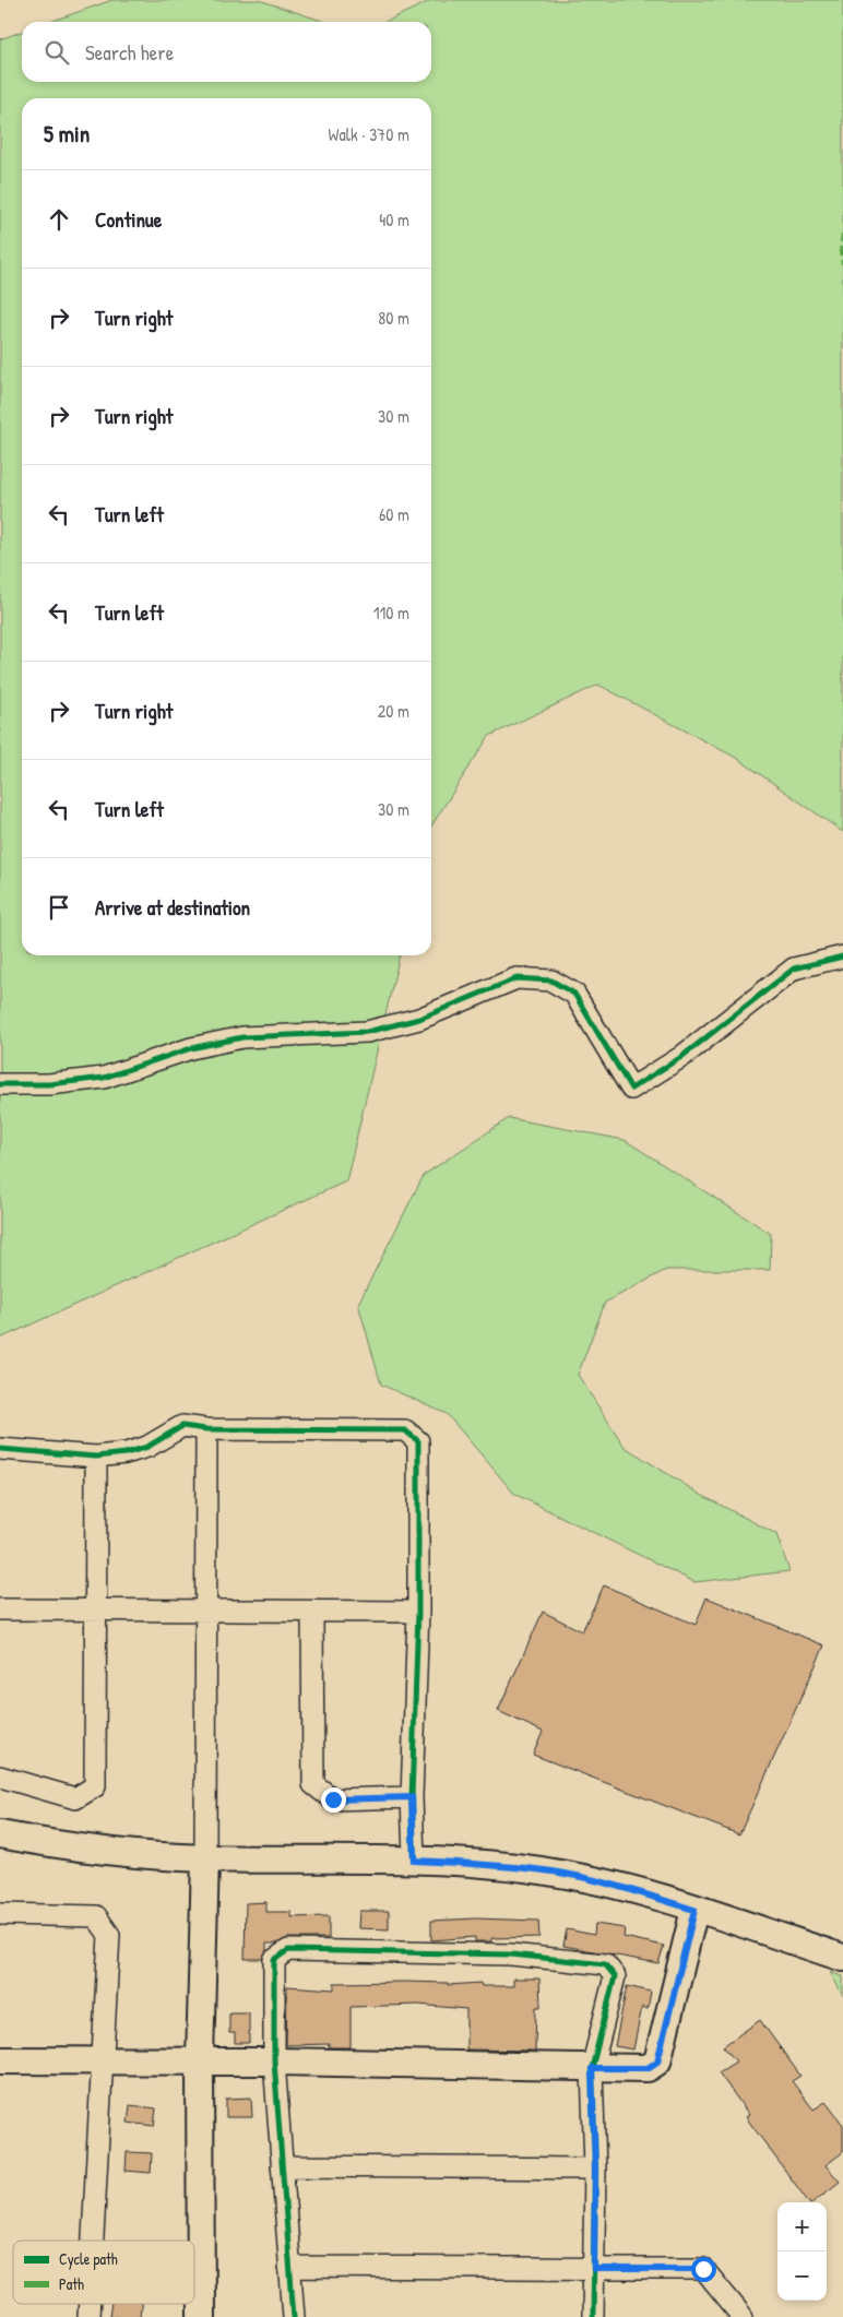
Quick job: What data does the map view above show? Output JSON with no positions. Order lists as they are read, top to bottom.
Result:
{
  "legend": ["Cycle path", "Path"],
  "page": {
    "search": "Search here",
    "heading": ["5 min", "Walk · 370 m"],
    "list": [
      ["Continue", "40 m"],
      ["Turn right", "80 m"],
      ["Turn right", "30 m"],
      ["Turn left", "60 m"],
      ["Turn left", "110 m"],
      ["Turn right", "20 m"],
      ["Turn left", "30 m"],
      "Arrive at destination"
    ],
    "map_buttons": ["+", "−"]
  }
}
